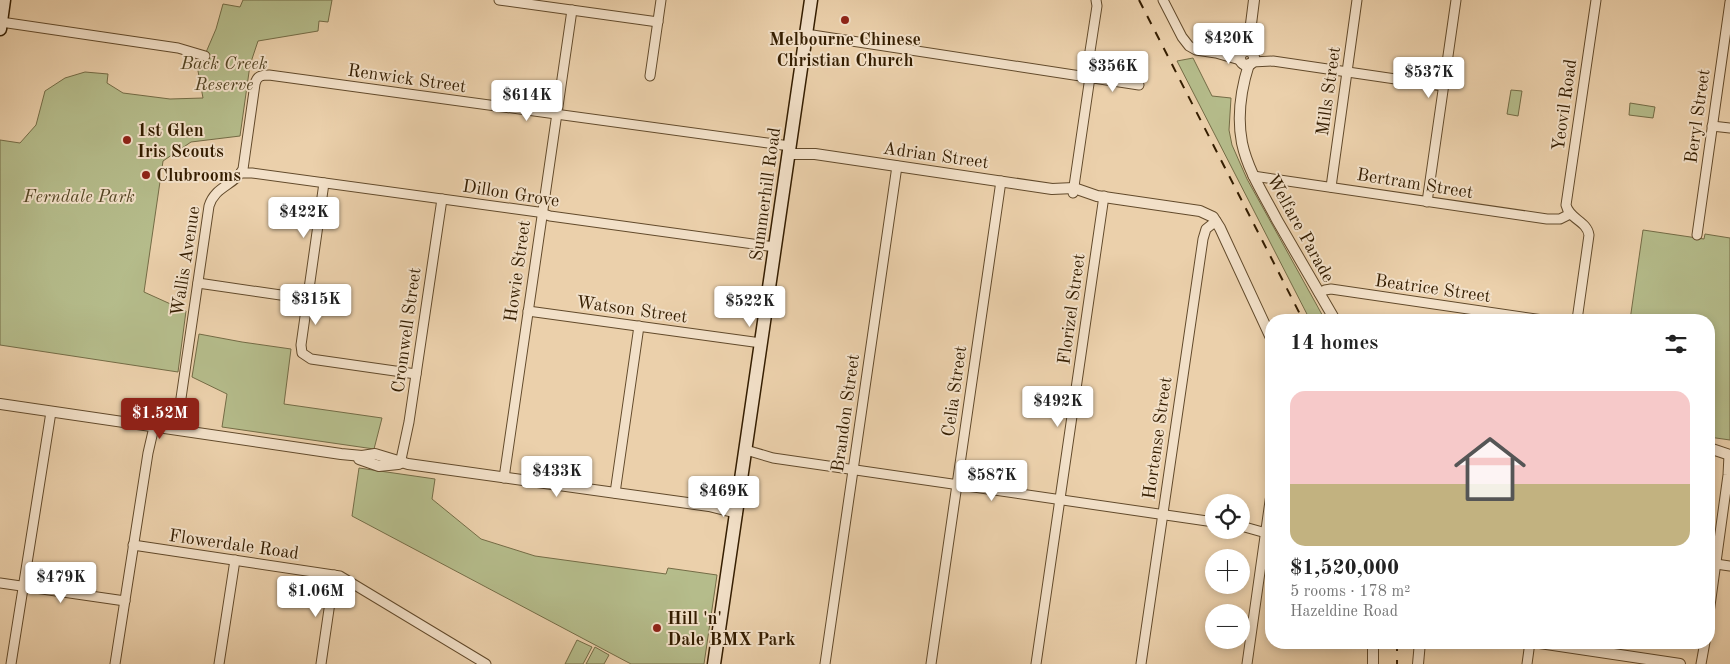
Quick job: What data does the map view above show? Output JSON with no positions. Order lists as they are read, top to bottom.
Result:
{
  "streets": {
    "main road": ["Summerhill Road"],
    "street": [
      "Renwick Street",
      "Mills Street",
      "Yeovil Road",
      "Beryl Street",
      "Adrian Street",
      "Bertram Street",
      "Dillon Grove",
      "Welfare Parade",
      "Wallis Avenue",
      "Howie Street",
      "Beatrice Street",
      "Watson Street",
      "Florizel Street",
      "Cromwell Street",
      "Celia Street",
      "Brandon Street",
      "Hortense Street",
      "Flowerdale Road"
    ]
  },
  "crossings": [
    ["Renwick Street", "Adrian Street"],
    ["Renwick Street", "Dillon Grove"],
    ["Renwick Street", "Summerhill Road"],
    ["Renwick Street", "Wallis Avenue"],
    ["Renwick Street", "Howie Street"],
    ["Mills Street", "Bertram Street"],
    ["Yeovil Road", "Bertram Street"],
    ["Adrian Street", "Summerhill Road"],
    ["Adrian Street", "Florizel Street"],
    ["Adrian Street", "Celia Street"],
    ["Adrian Street", "Brandon Street"],
    ["Adrian Street", "Hortense Street"],
    ["Bertram Street", "Welfare Parade"],
    ["Dillon Grove", "Summerhill Road"],
    ["Dillon Grove", "Wallis Avenue"],
    ["Dillon Grove", "Howie Street"],
    ["Dillon Grove", "Cromwell Street"],
    ["Summerhill Road", "Watson Street"],
    ["Welfare Parade", "Beatrice Street"],
    ["Howie Street", "Watson Street"]
  ],
  "parks": ["Back Creek Reserve", "Ferndale Park"],
  "places": [
    "Melbourne Chinese Christian Church",
    "1st Glen Iris Scouts",
    "Clubrooms",
    "Hill 'n' Dale BMX Park"
  ],
  "page": {
    "price": [
      "$420K",
      "$356K",
      "$537K",
      "$614K",
      "$422K",
      "$315K",
      "$522K",
      "$492K",
      "$1.52M",
      "$433K",
      "$587K",
      "$469K",
      "$479K",
      "$1.06M"
    ],
    "heading": "14 homes",
    "list": [
      {
        "name": "$1,520,000",
        "note": "5 rooms · 178 m² · Hazeldine Road"
      }
    ],
    "map_buttons": ["+", "−"]
  }
}
